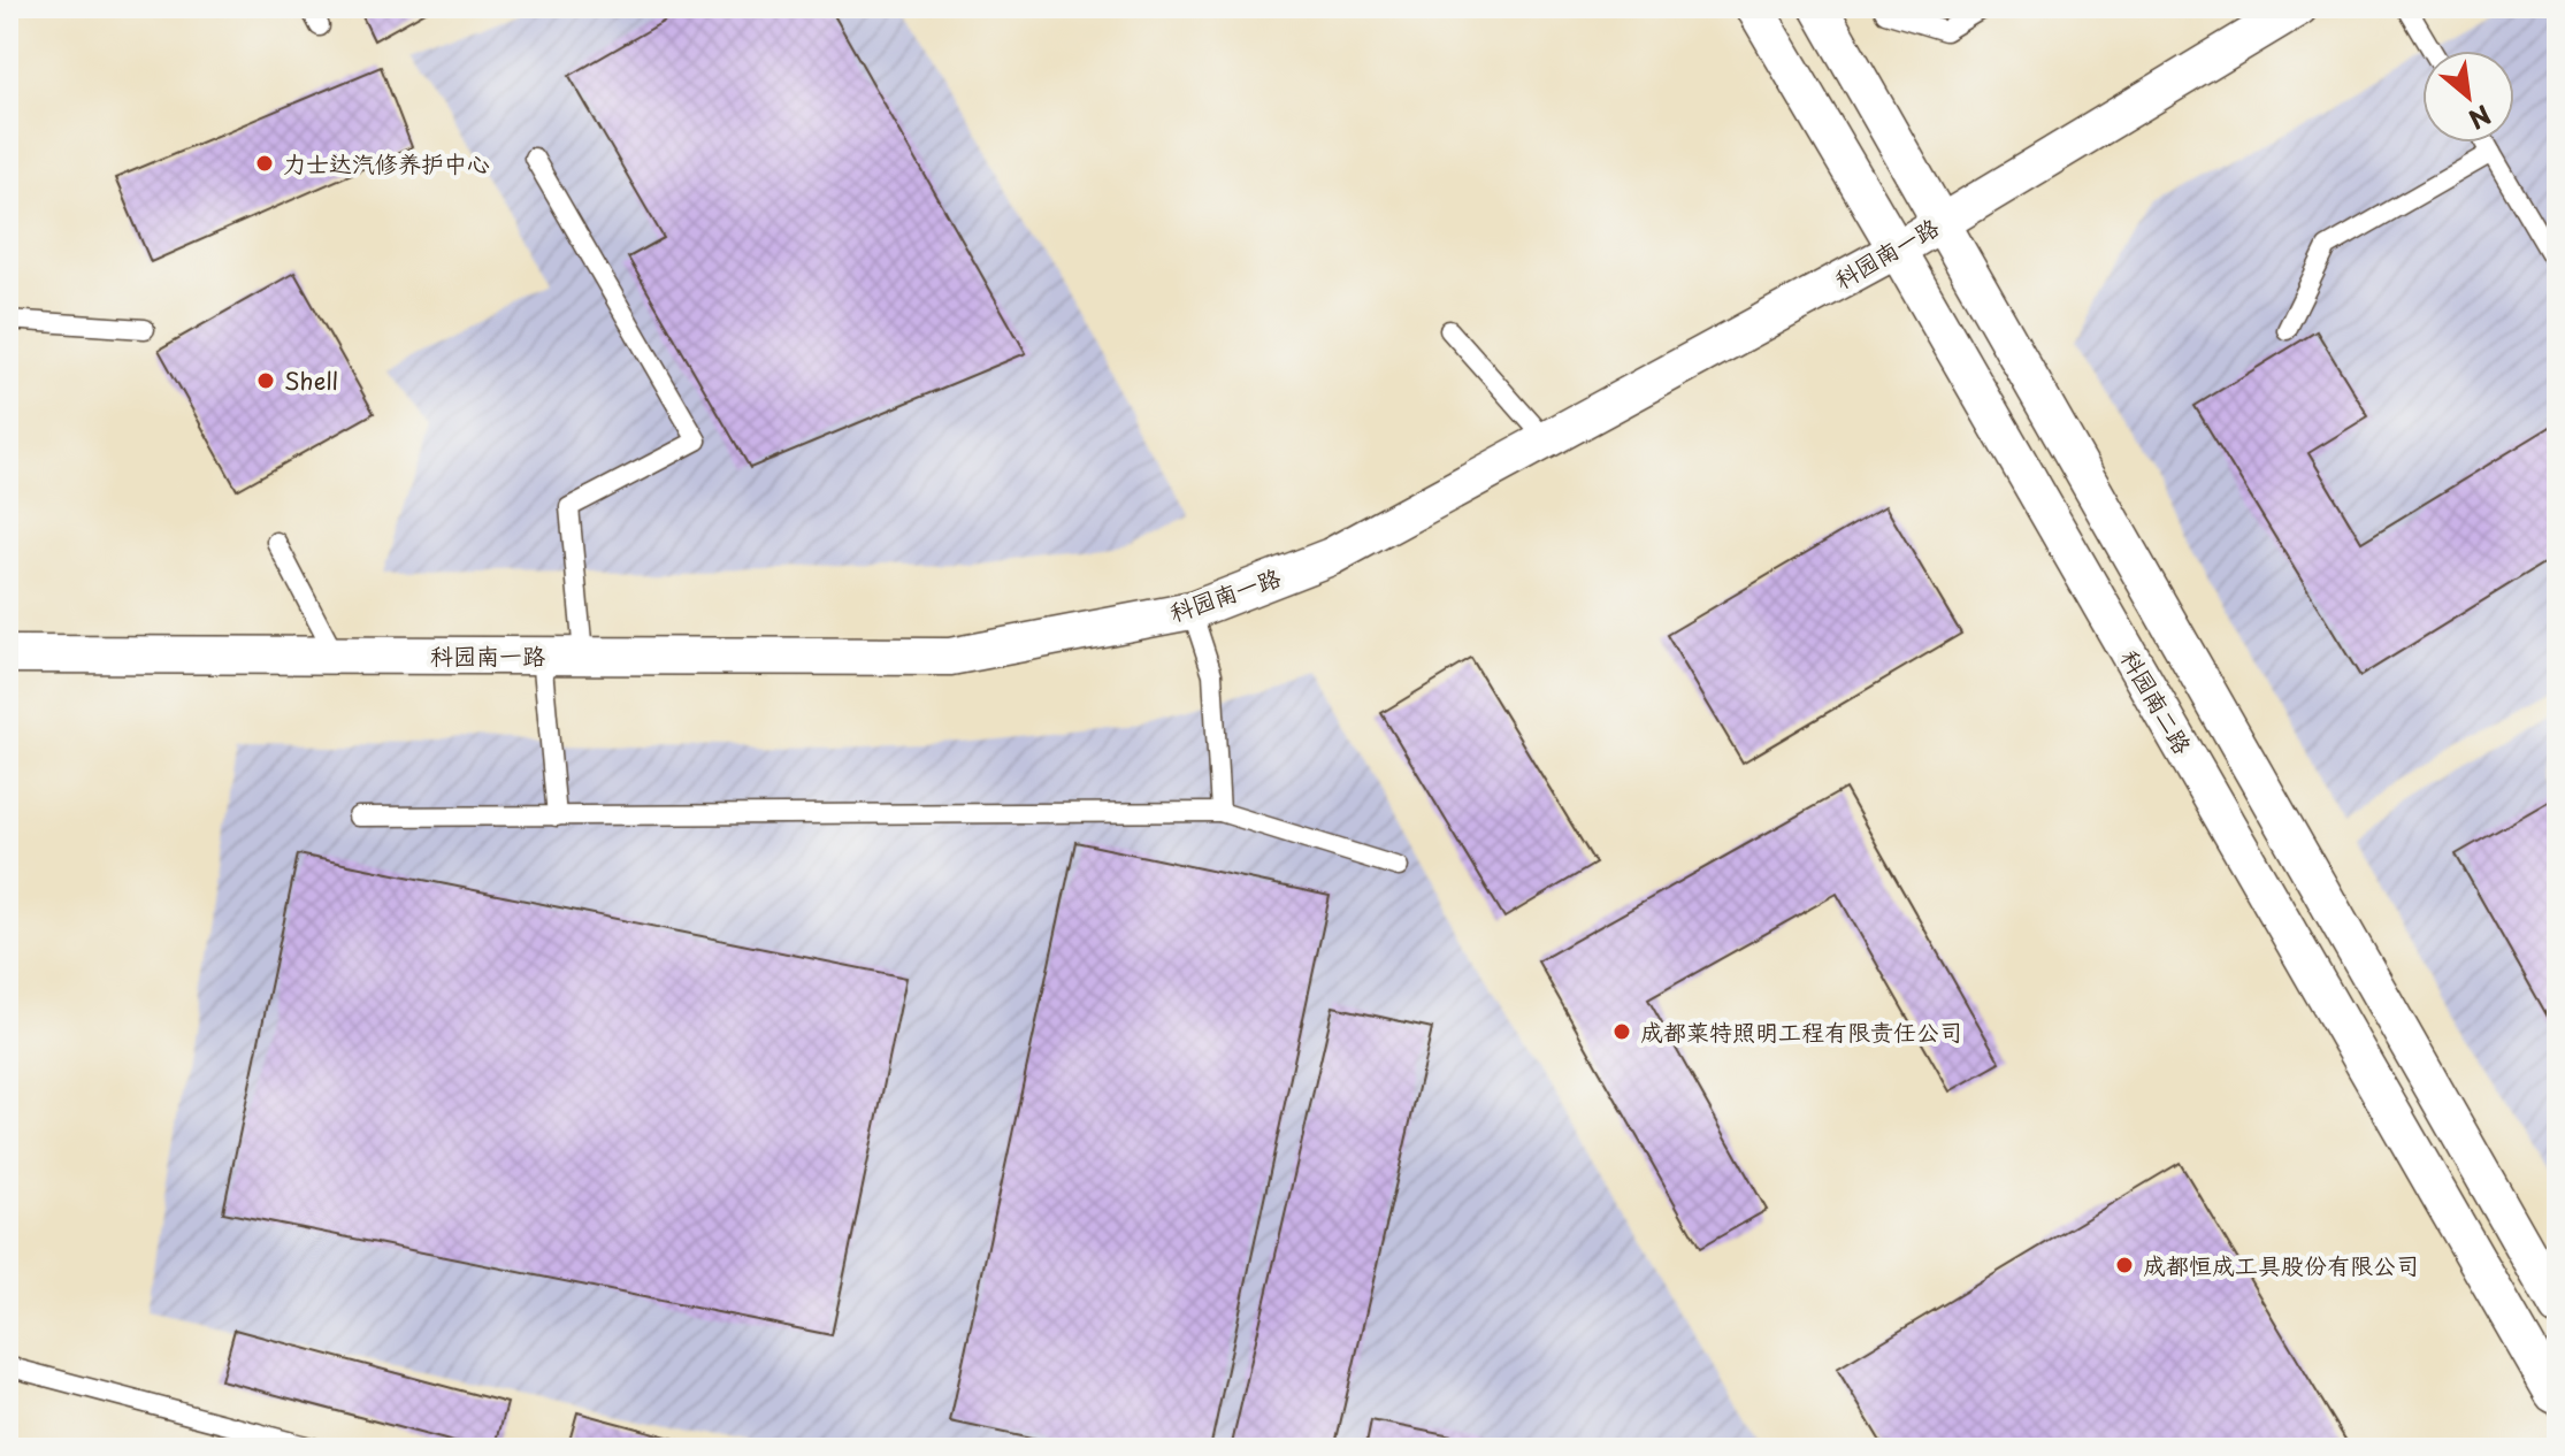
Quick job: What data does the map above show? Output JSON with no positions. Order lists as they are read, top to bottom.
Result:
{
  "streets": {
    "street": ["科园南一路", "科园南二路"]
  },
  "crossings": [
    ["科园南一路", "科园南二路"]
  ],
  "places": [
    "力士达汽修养护中心",
    "Shell",
    "成都莱特照明工程有限责任公司",
    "成都恒成工具股份有限公司"
  ],
  "north": "bottom right"
}
